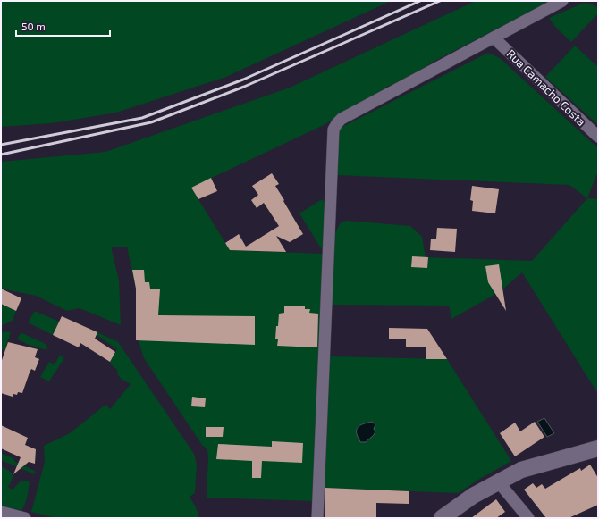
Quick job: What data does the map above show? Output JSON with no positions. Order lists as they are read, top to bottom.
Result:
{
  "streets": {
    "street": ["Rua Camacho Costa"]
  },
  "scale_bar": "50 m"
}
